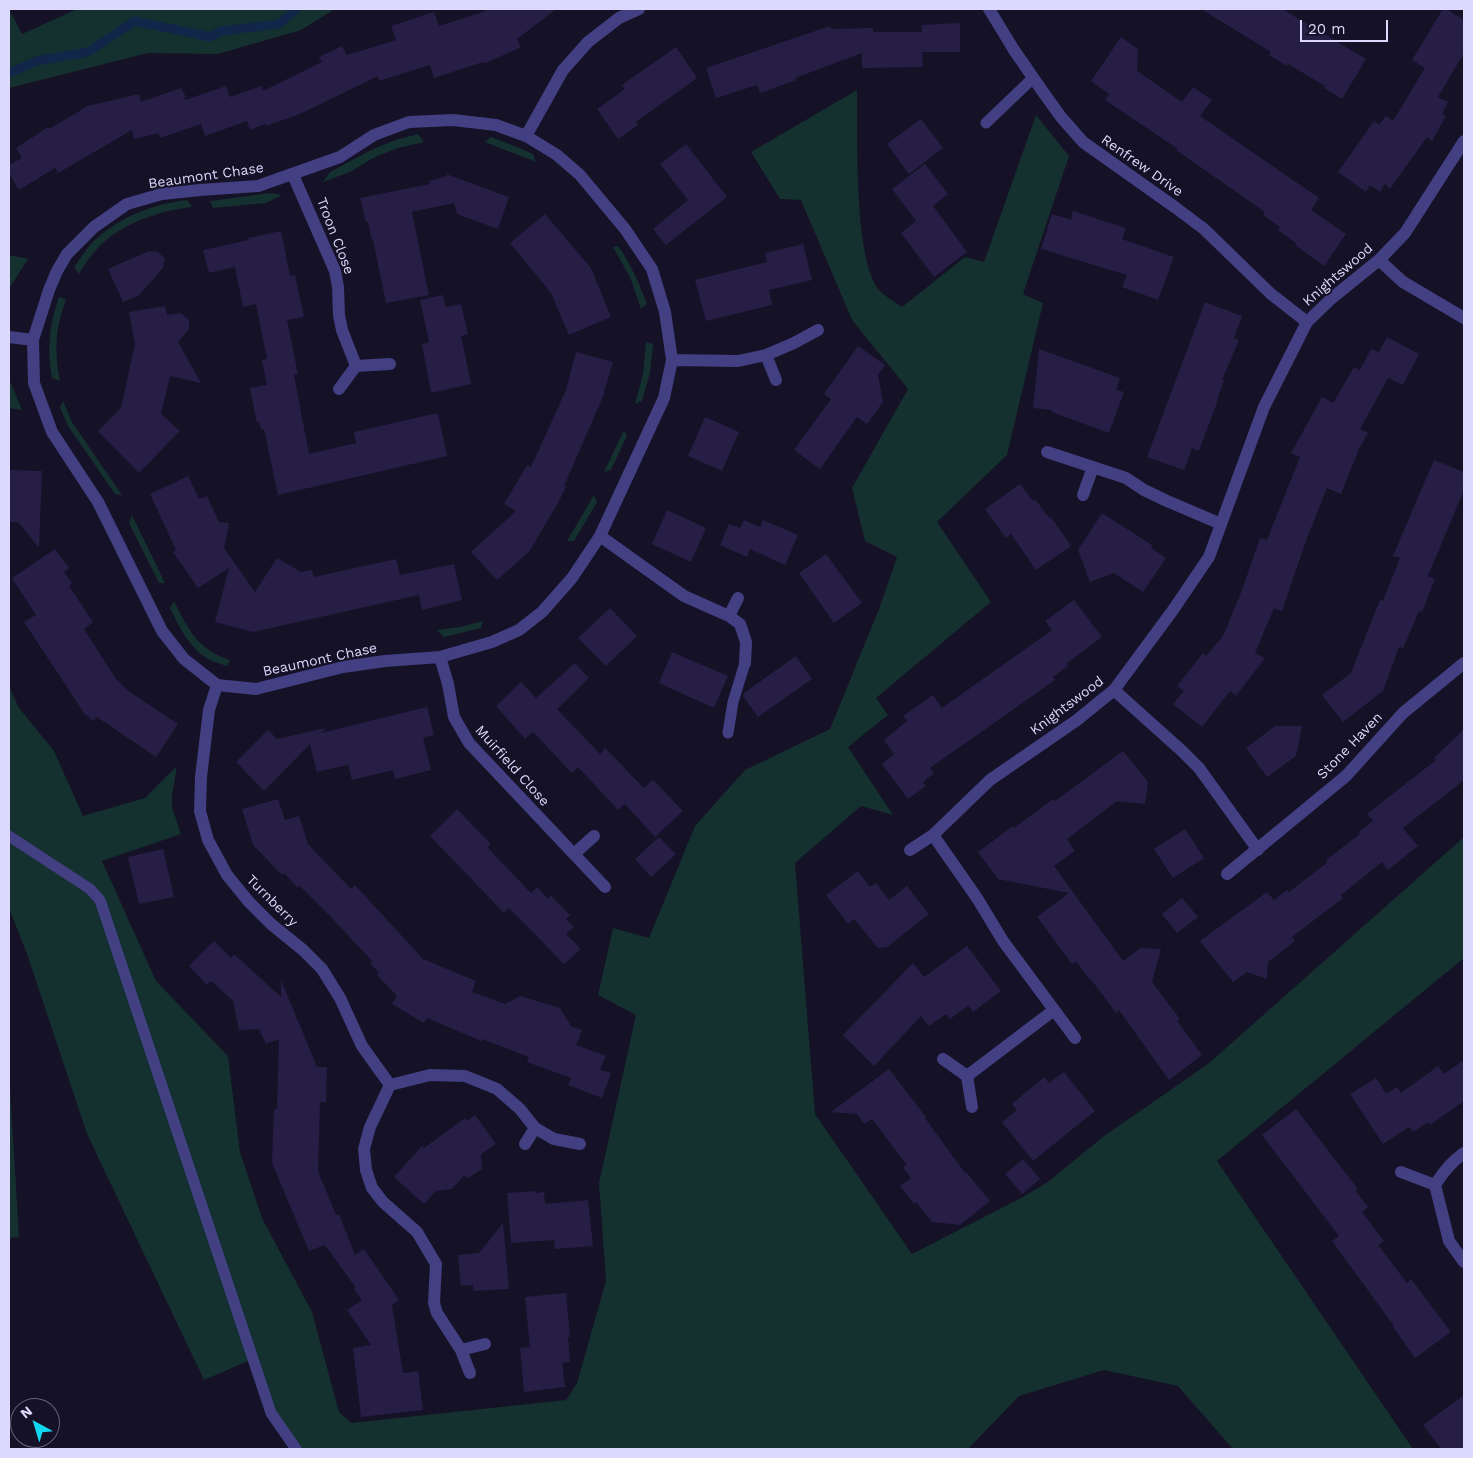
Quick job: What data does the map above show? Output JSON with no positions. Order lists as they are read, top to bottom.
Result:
{
  "streets": {
    "street": [
      "Renfrew Drive",
      "Beaumont Chase",
      "Troon Close",
      "Knightswood",
      "Stone Haven",
      "Muirfield Close",
      "Turnberry"
    ]
  },
  "crossings": [
    ["Renfrew Drive", "Knightswood"],
    ["Beaumont Chase", "Troon Close"],
    ["Beaumont Chase", "Muirfield Close"],
    ["Beaumont Chase", "Turnberry"]
  ],
  "scale_bar": "20 m",
  "north": "top left"
}
